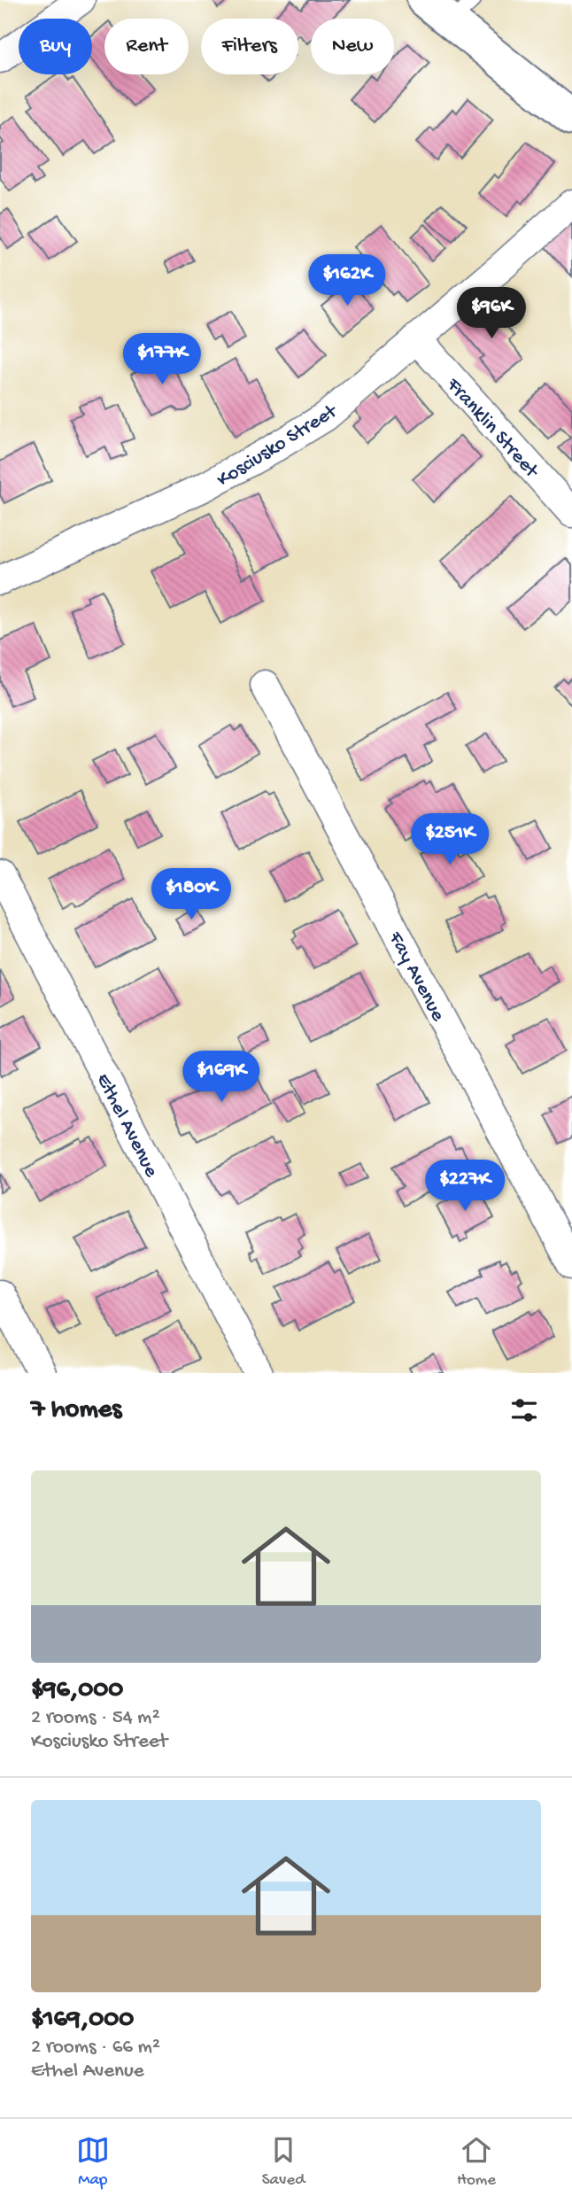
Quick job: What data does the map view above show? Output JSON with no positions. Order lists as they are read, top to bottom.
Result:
{
  "streets": {
    "street": [
      "Franklin Street",
      "Kosciusko Street",
      "Fay Avenue",
      "Ethel Avenue"
    ]
  },
  "crossings": [
    ["Franklin Street", "Kosciusko Street"]
  ],
  "page": {
    "chip": [
      "Buy",
      "Rent",
      "Filters",
      "New"
    ],
    "price": [
      "$162K",
      "$96K",
      "$177K",
      "$251K",
      "$180K",
      "$169K",
      "$227K"
    ],
    "heading": "7 homes",
    "list": [
      {
        "name": "$96,000",
        "note": "2 rooms · 54 m² · Kosciusko Street"
      },
      {
        "name": "$169,000",
        "note": "2 rooms · 66 m² · Ethel Avenue"
      }
    ],
    "tabs": ["Map", "Saved", "Home"]
  }
}
